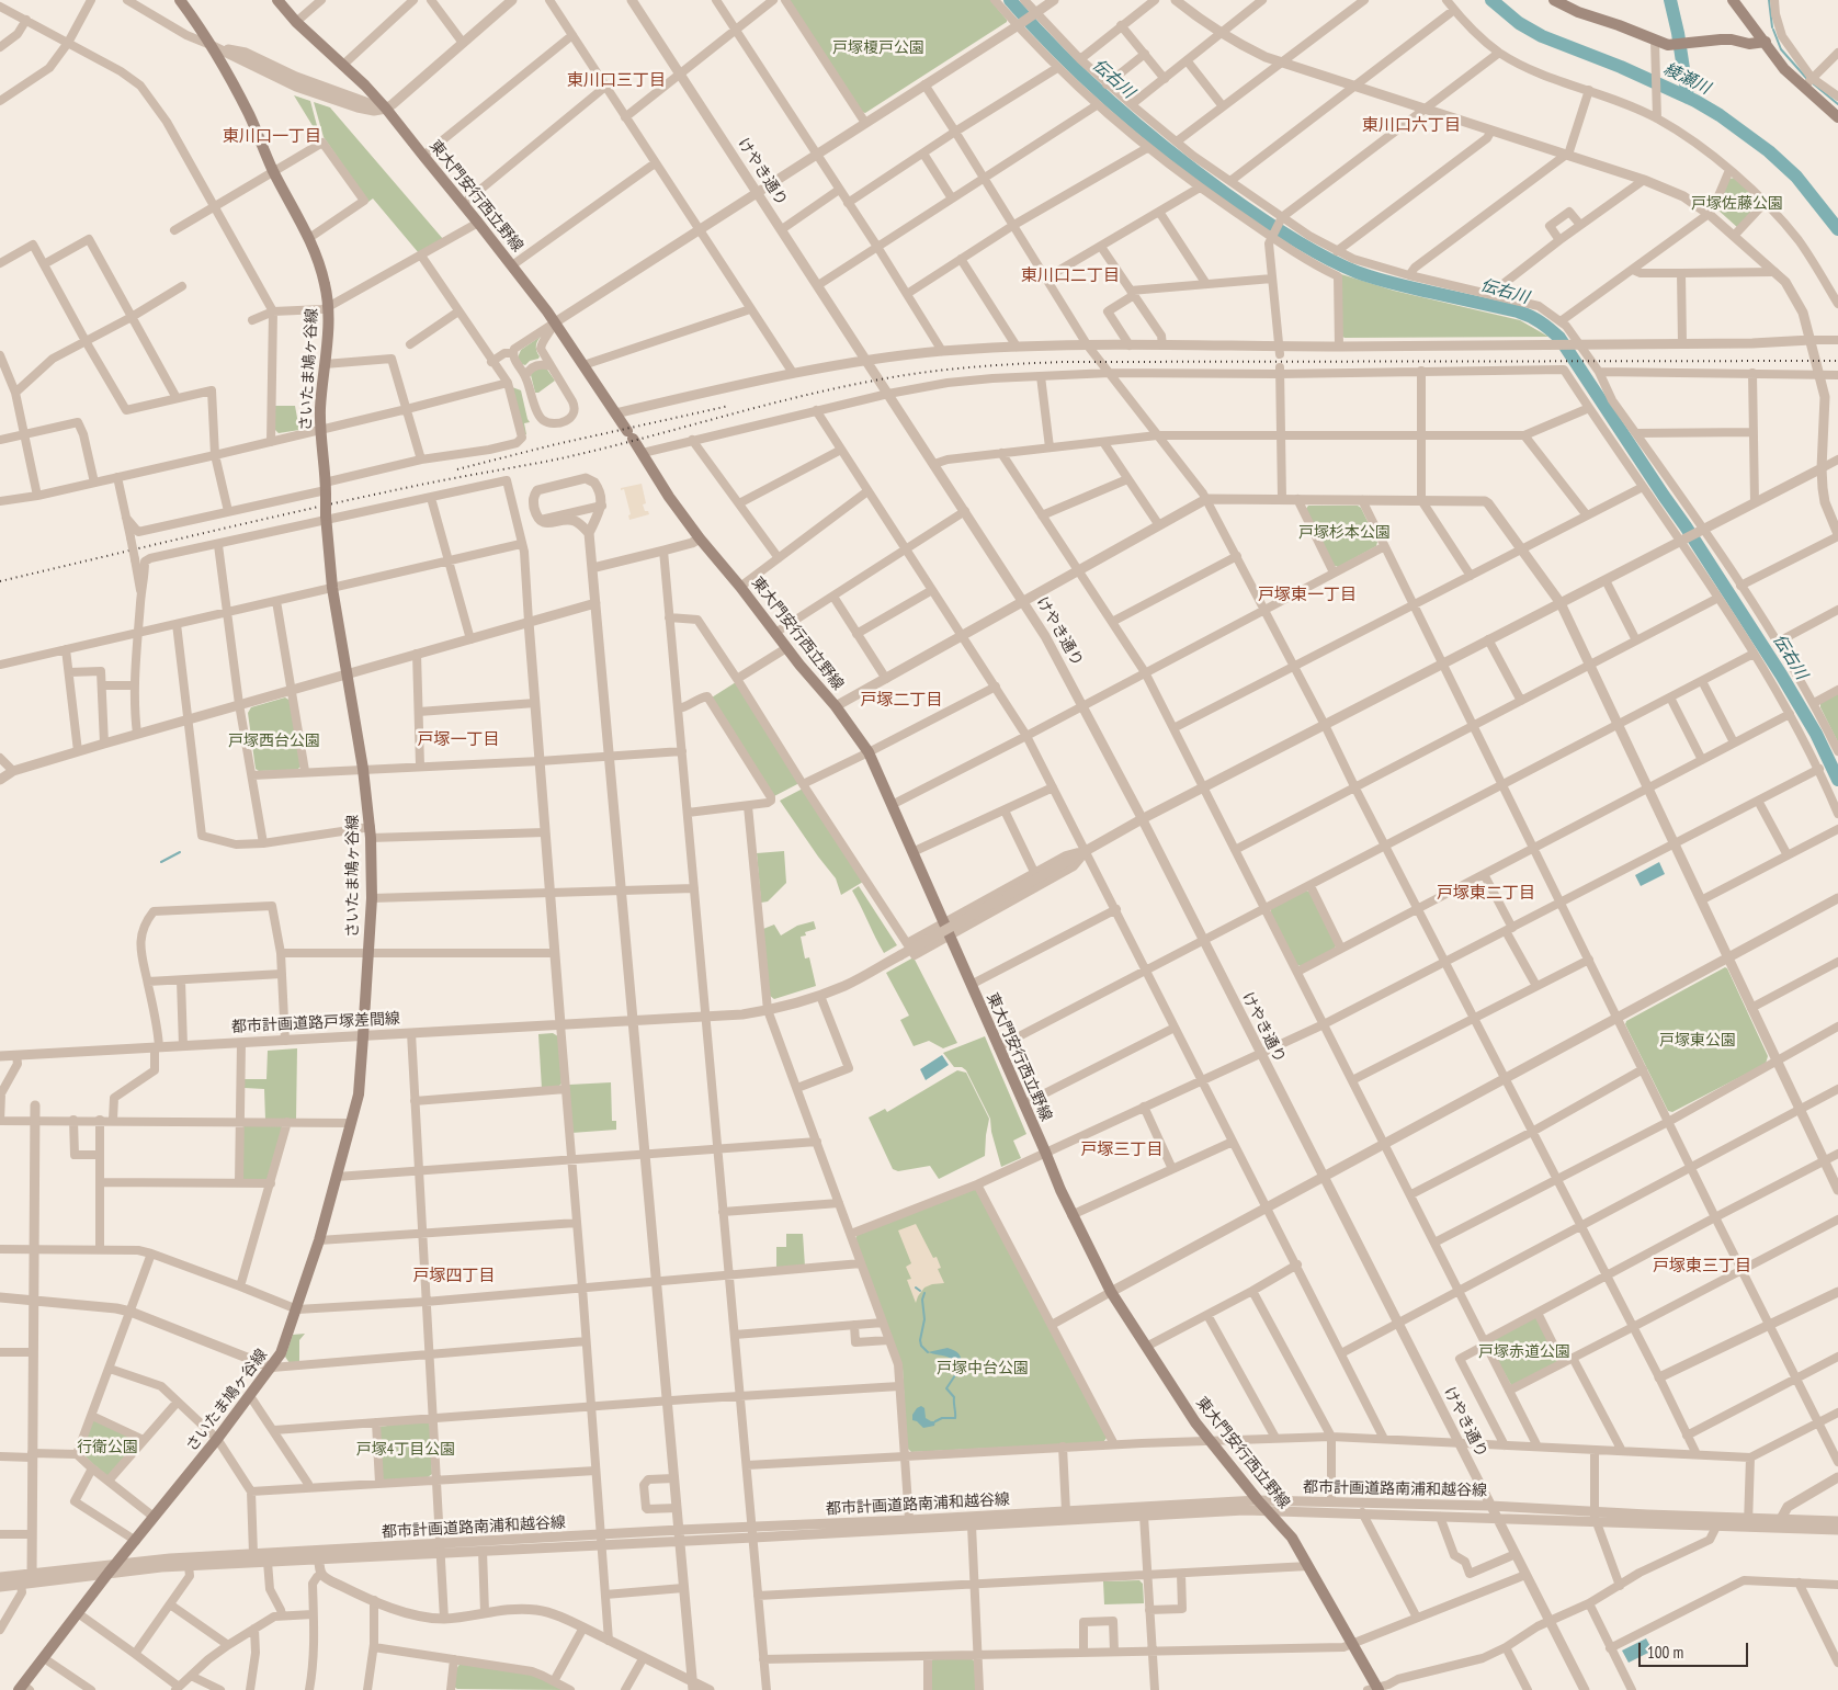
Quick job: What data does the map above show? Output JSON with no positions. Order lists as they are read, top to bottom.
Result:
{
  "streets": {
    "main road": ["東大門安行西立野線", "さいたま鳩ヶ谷線"],
    "street": ["けやき通り", "都市計画道路戸塚差間線", "都市計画道路南浦和越谷線"]
  },
  "crossings": [
    ["けやき通り", "都市計画道路戸塚差間線"],
    ["けやき通り", "都市計画道路南浦和越谷線"],
    ["東大門安行西立野線", "都市計画道路南浦和越谷線"],
    ["さいたま鳩ヶ谷線", "都市計画道路戸塚差間線"],
    ["さいたま鳩ヶ谷線", "都市計画道路南浦和越谷線"]
  ],
  "districts": [
    "東川口三丁目",
    "東川口六丁目",
    "東川口一丁目",
    "東川口二丁目",
    "戸塚東一丁目",
    "戸塚二丁目",
    "戸塚一丁目",
    "戸塚東二丁目",
    "戸塚三丁目",
    "戸塚東三丁目",
    "戸塚四丁目"
  ],
  "water": ["伝右川", "綾瀬川"],
  "parks": [
    "戸塚榎戸公園",
    "戸塚佐藤公園",
    "戸塚杉本公園",
    "戸塚西台公園",
    "戸塚東公園",
    "戸塚赤道公園",
    "戸塚中台公園",
    "行衛公園",
    "戸塚4丁目公園"
  ],
  "scale_bar": "100 m"
}
